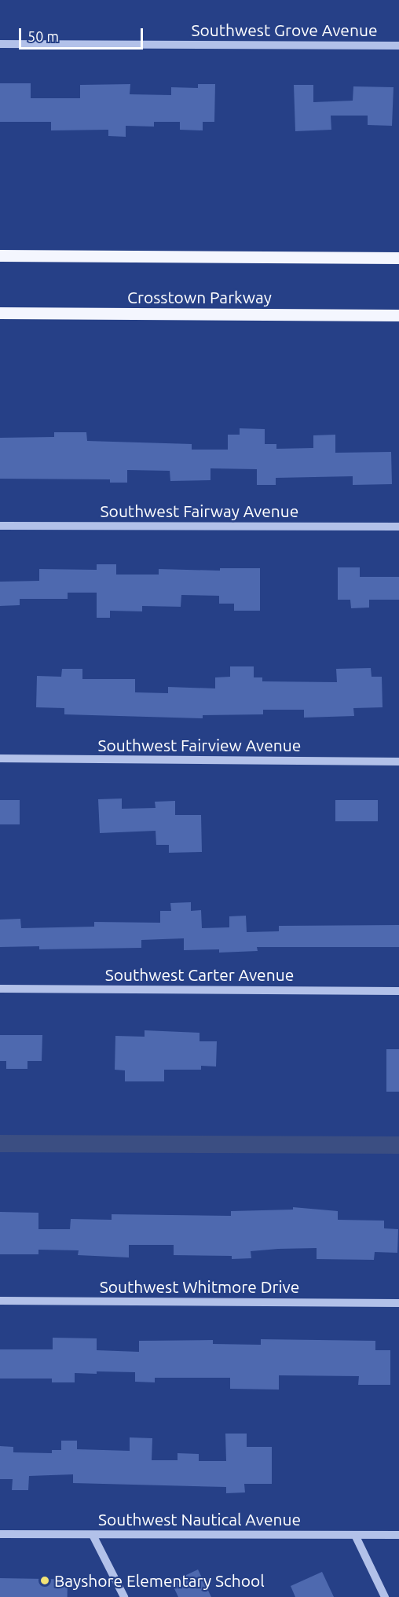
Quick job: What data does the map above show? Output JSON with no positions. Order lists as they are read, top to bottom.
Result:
{
  "streets": {
    "main road": ["Crosstown Parkway"],
    "street": [
      "Southwest Grove Avenue",
      "Southwest Fairway Avenue",
      "Southwest Fairview Avenue",
      "Southwest Carter Avenue",
      "Southwest Whitmore Drive",
      "Southwest Nautical Avenue"
    ]
  },
  "places": ["Bayshore Elementary School"],
  "scale_bar": "50 m"
}
